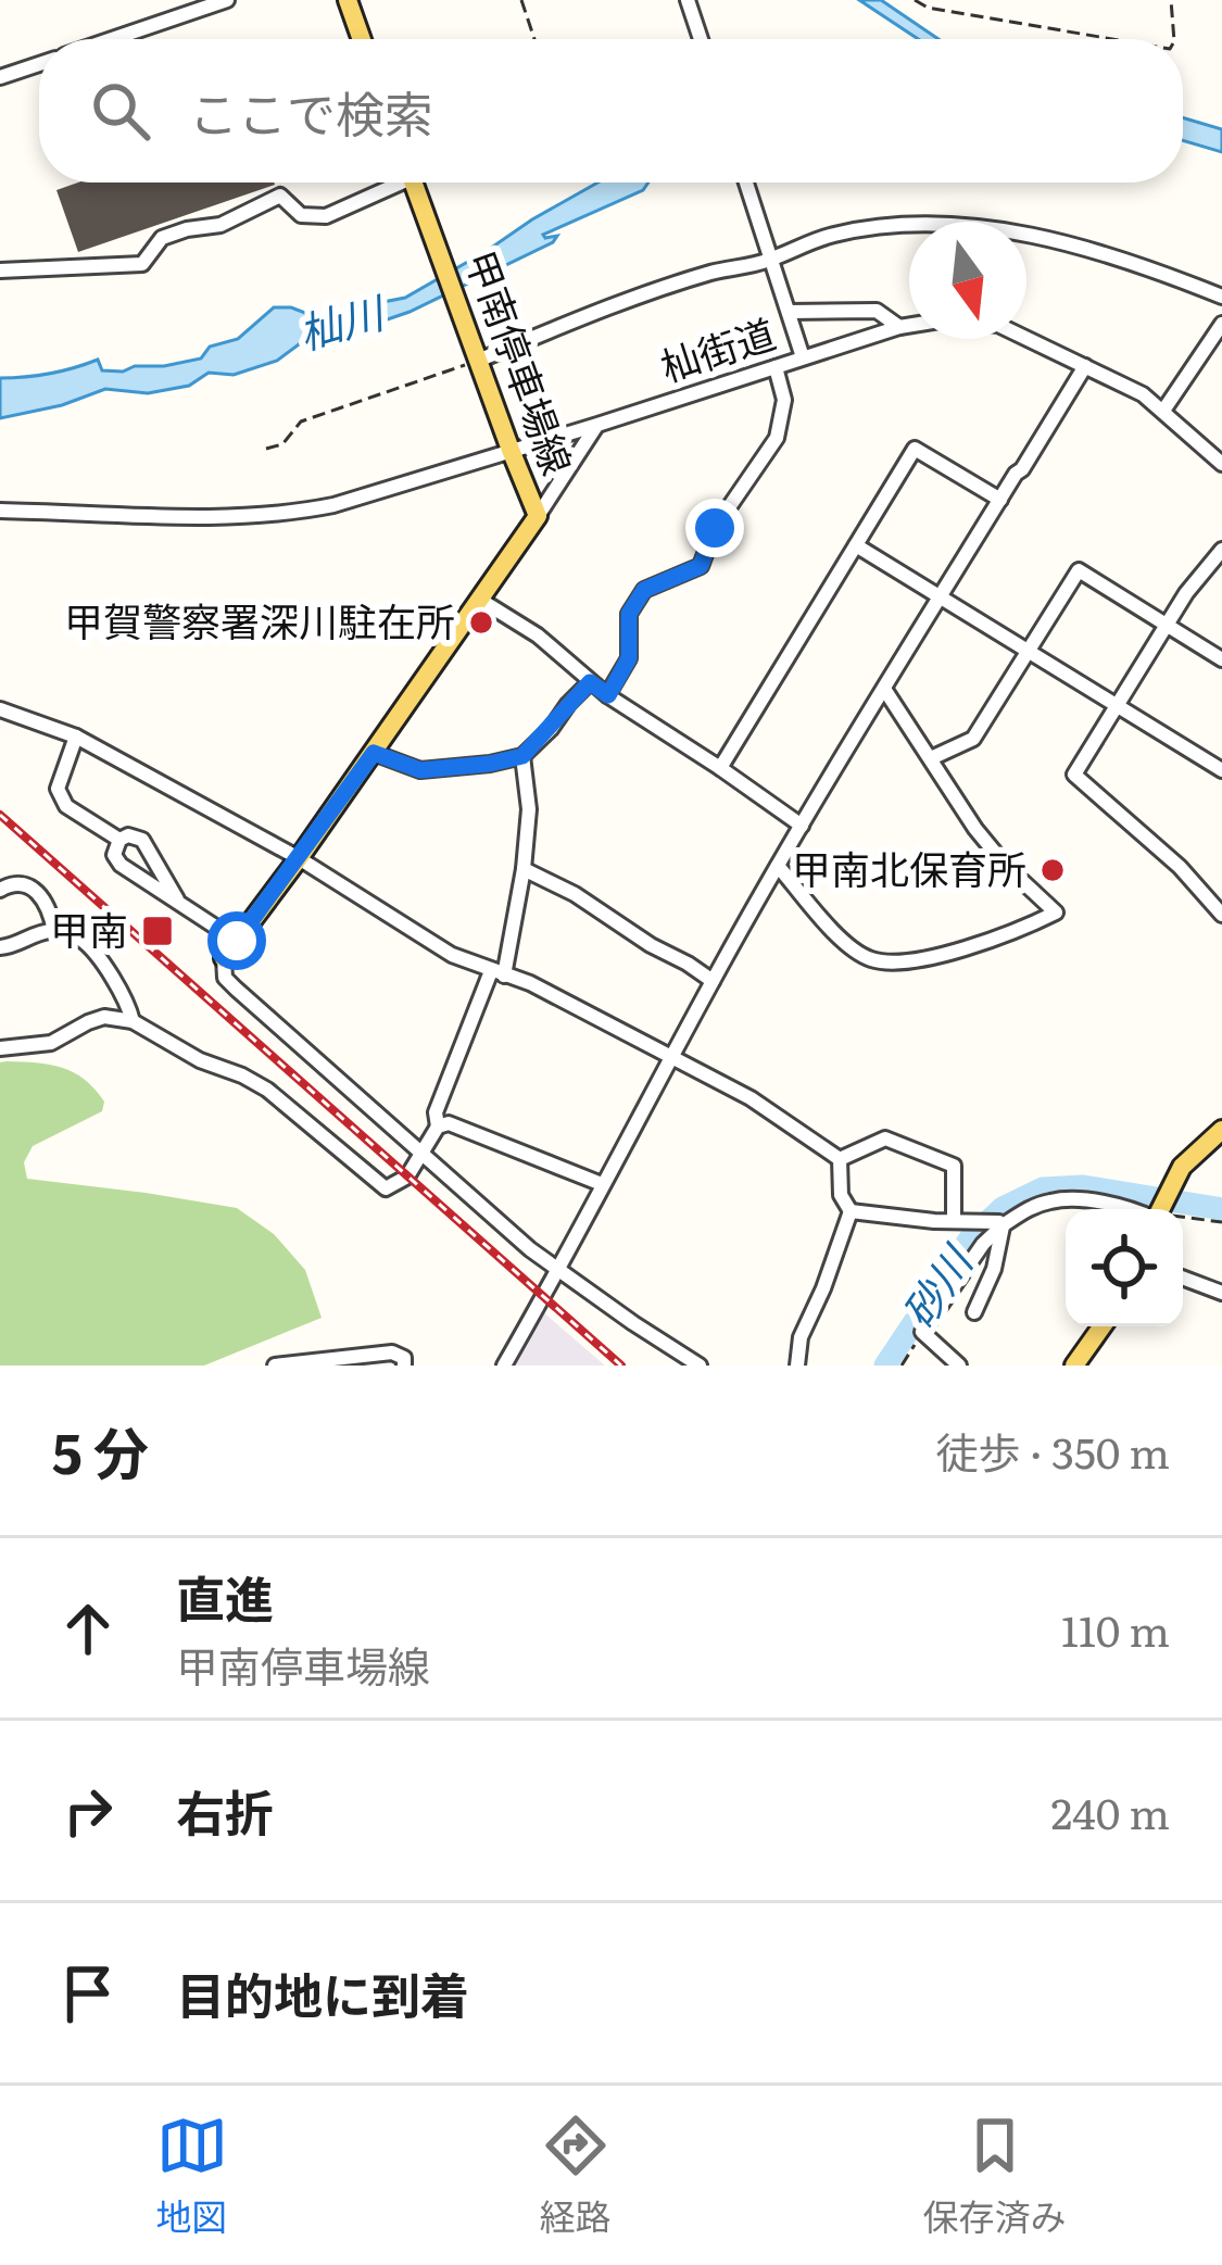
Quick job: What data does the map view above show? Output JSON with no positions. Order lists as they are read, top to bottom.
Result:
{
  "streets": {
    "main road": ["甲南停車場線"],
    "street": ["杣街道"]
  },
  "crossings": [
    ["杣街道", "甲南停車場線"]
  ],
  "water": ["杣川", "砂川"],
  "places": {
    "other": ["甲賀警察署深川駐在所", "甲南北保育所"],
    "transit": ["甲南"]
  },
  "north": "bottom",
  "page": {
    "search": "ここで検索",
    "heading": ["5 分", "徒歩 · 350 m"],
    "list": [
      ["直進", "甲南停車場線", "110 m"],
      ["右折", "240 m"],
      "目的地に到着"
    ],
    "nav": ["地図", "経路", "保存済み"]
  }
}
